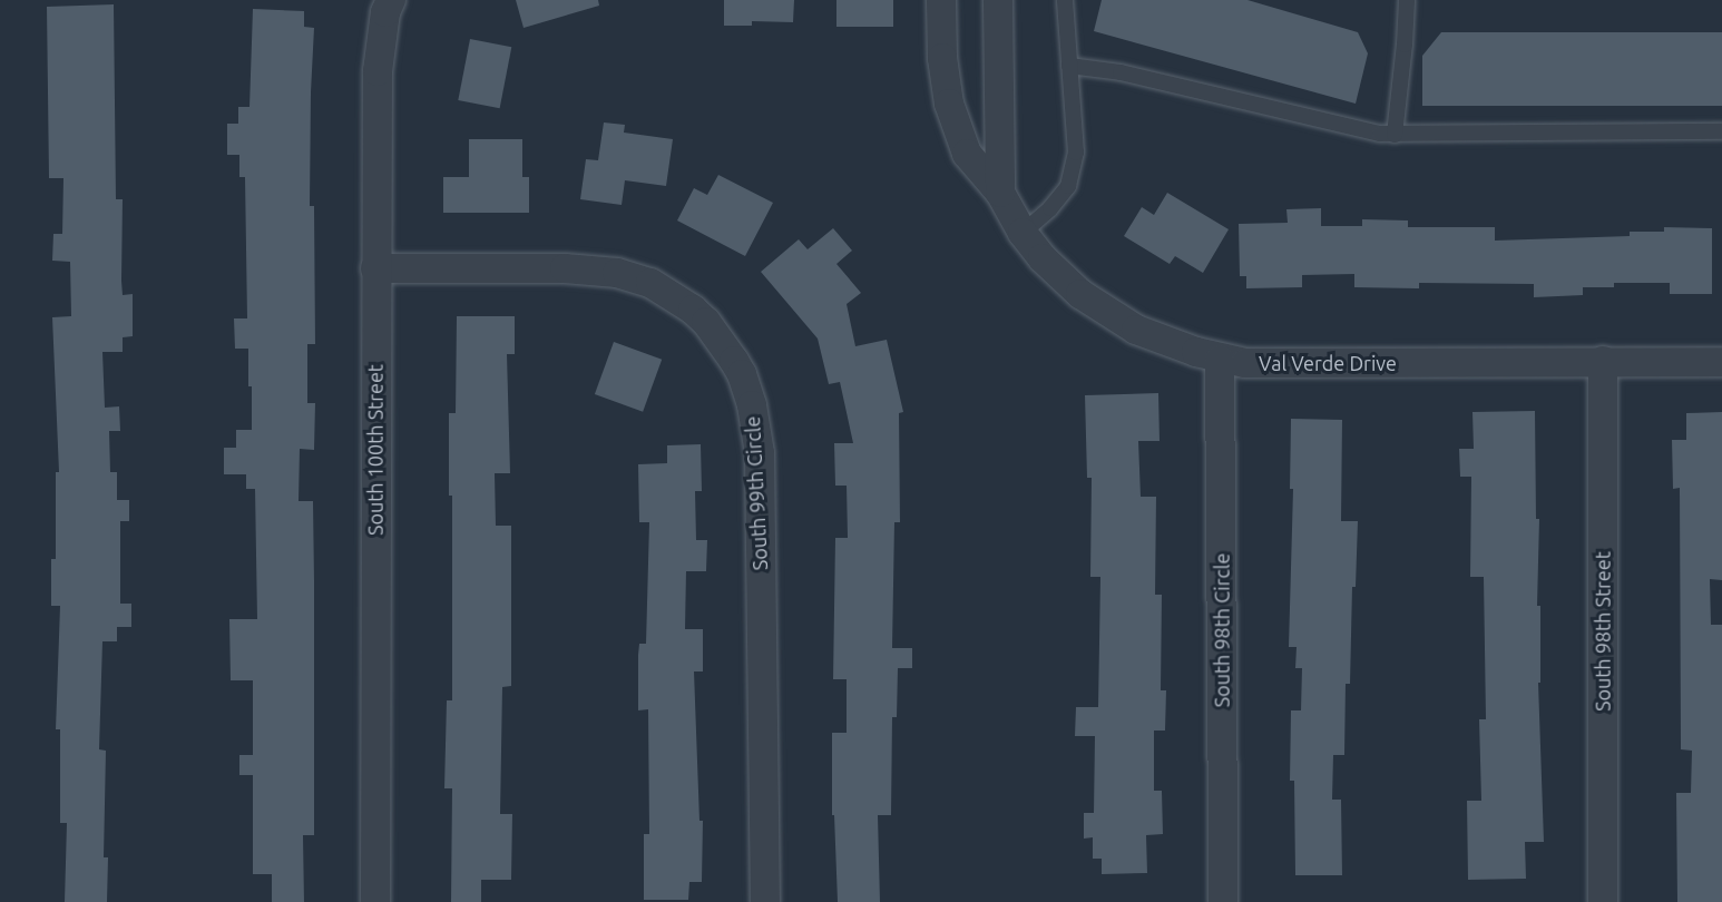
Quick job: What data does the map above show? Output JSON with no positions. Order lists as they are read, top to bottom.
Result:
{
  "streets": {
    "street": [
      "Val Verde Drive",
      "South 100th Street",
      "South 99th Circle",
      "South 98th Circle",
      "South 98th Street"
    ]
  },
  "crossings": [
    ["Val Verde Drive", "South 98th Circle"],
    ["Val Verde Drive", "South 98th Street"],
    ["South 100th Street", "South 99th Circle"]
  ]
}
